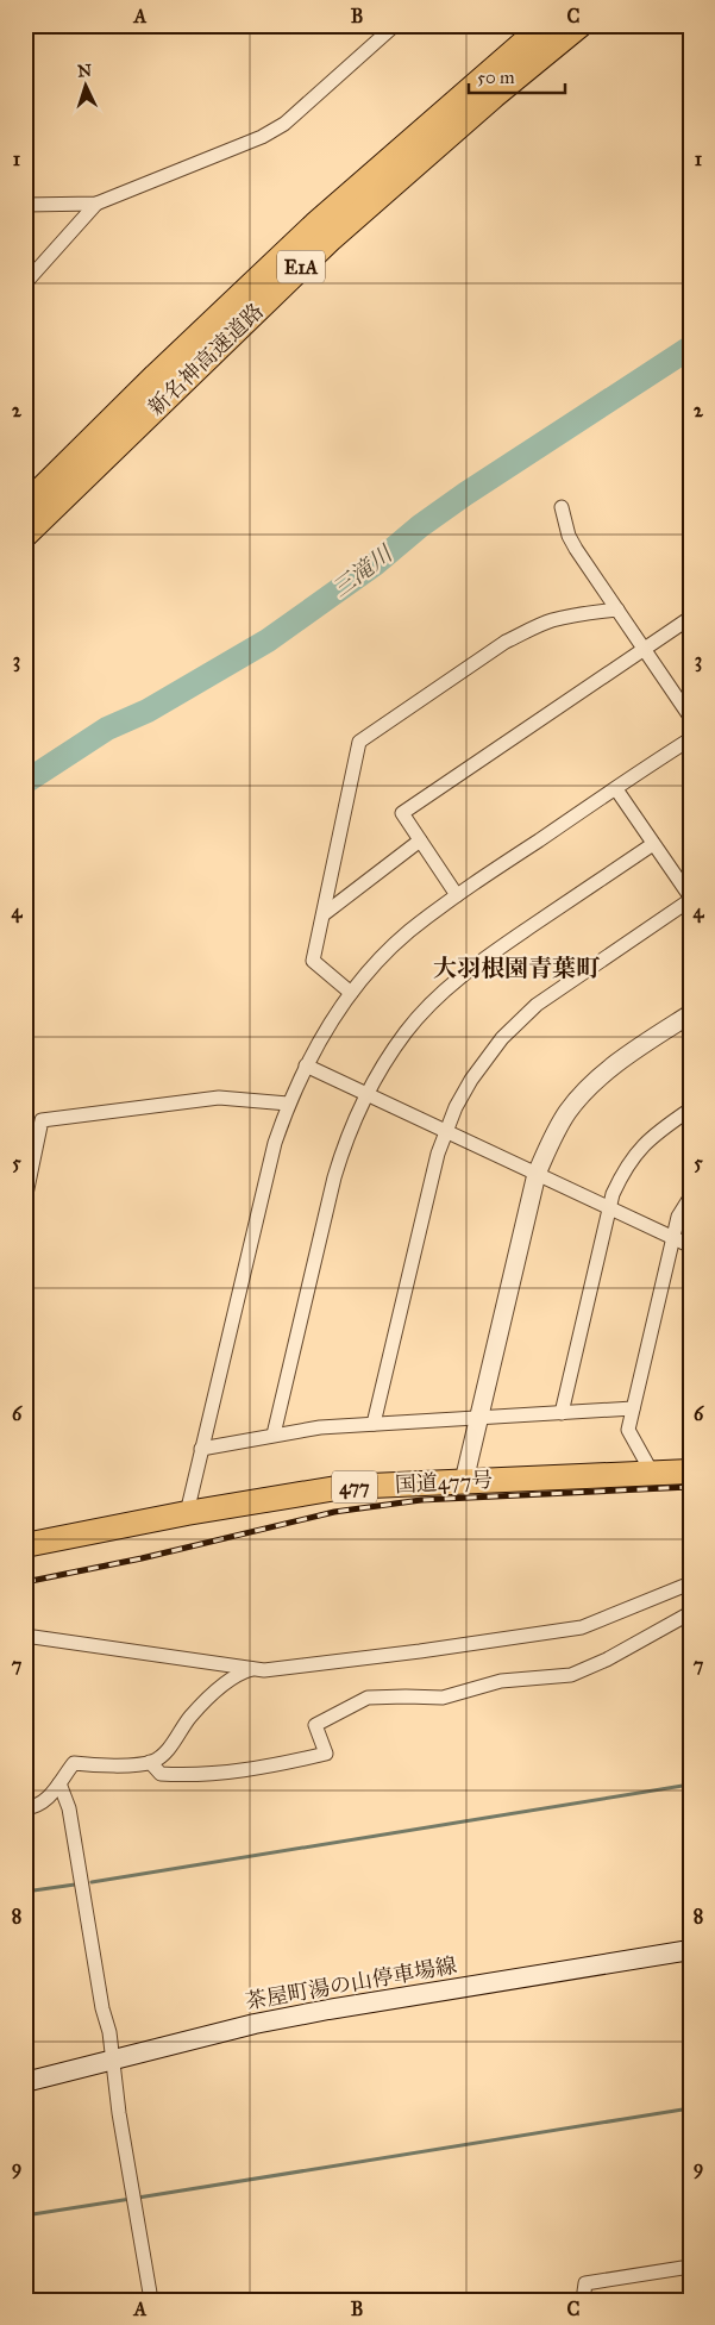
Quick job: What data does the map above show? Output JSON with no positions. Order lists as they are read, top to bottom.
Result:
{
  "streets": {
    "highway": [
      "E1A",
      "新名神高速道路",
      "国道477号",
      "477"
    ],
    "main road": ["茶屋町湯の山停車場線"]
  },
  "districts": ["大羽根園青葉町"],
  "water": ["三滝川"],
  "scale_bar": "50 m",
  "north": "top",
  "grid": {
    "columns": ["A", "B", "C"],
    "rows": [
      "1",
      "2",
      "3",
      "4",
      "5",
      "6",
      "7",
      "8",
      "9"
    ]
  }
}
